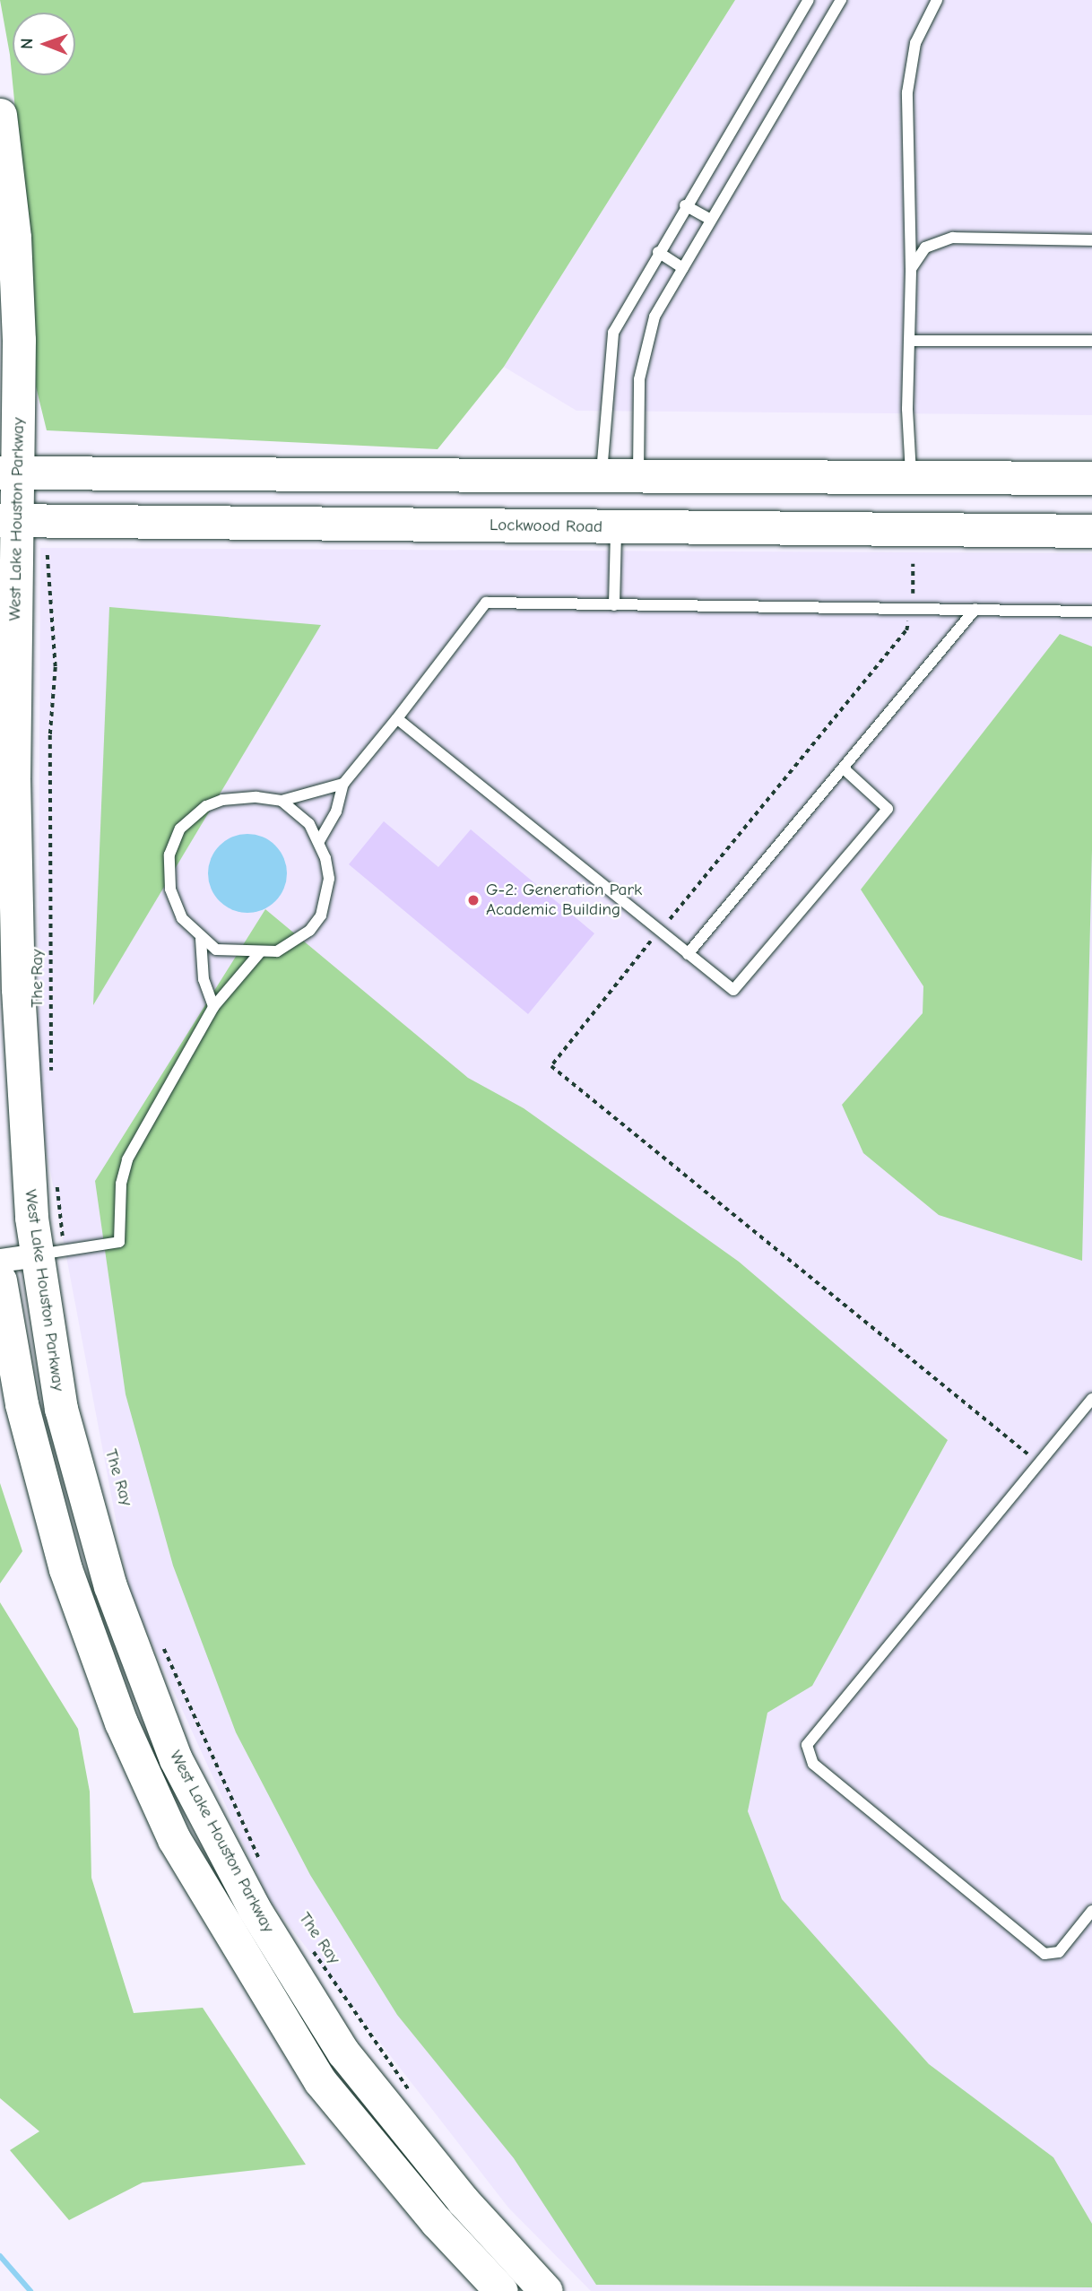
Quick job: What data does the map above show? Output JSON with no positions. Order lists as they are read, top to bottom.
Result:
{
  "streets": {
    "main road": ["West Lake Houston Parkway", "Lockwood Road"],
    "path": ["The Ray"]
  },
  "crossings": [
    ["West Lake Houston Parkway", "Lockwood Road"]
  ],
  "places": ["G-2: Generation Park Academic Building"],
  "north": "left"
}
